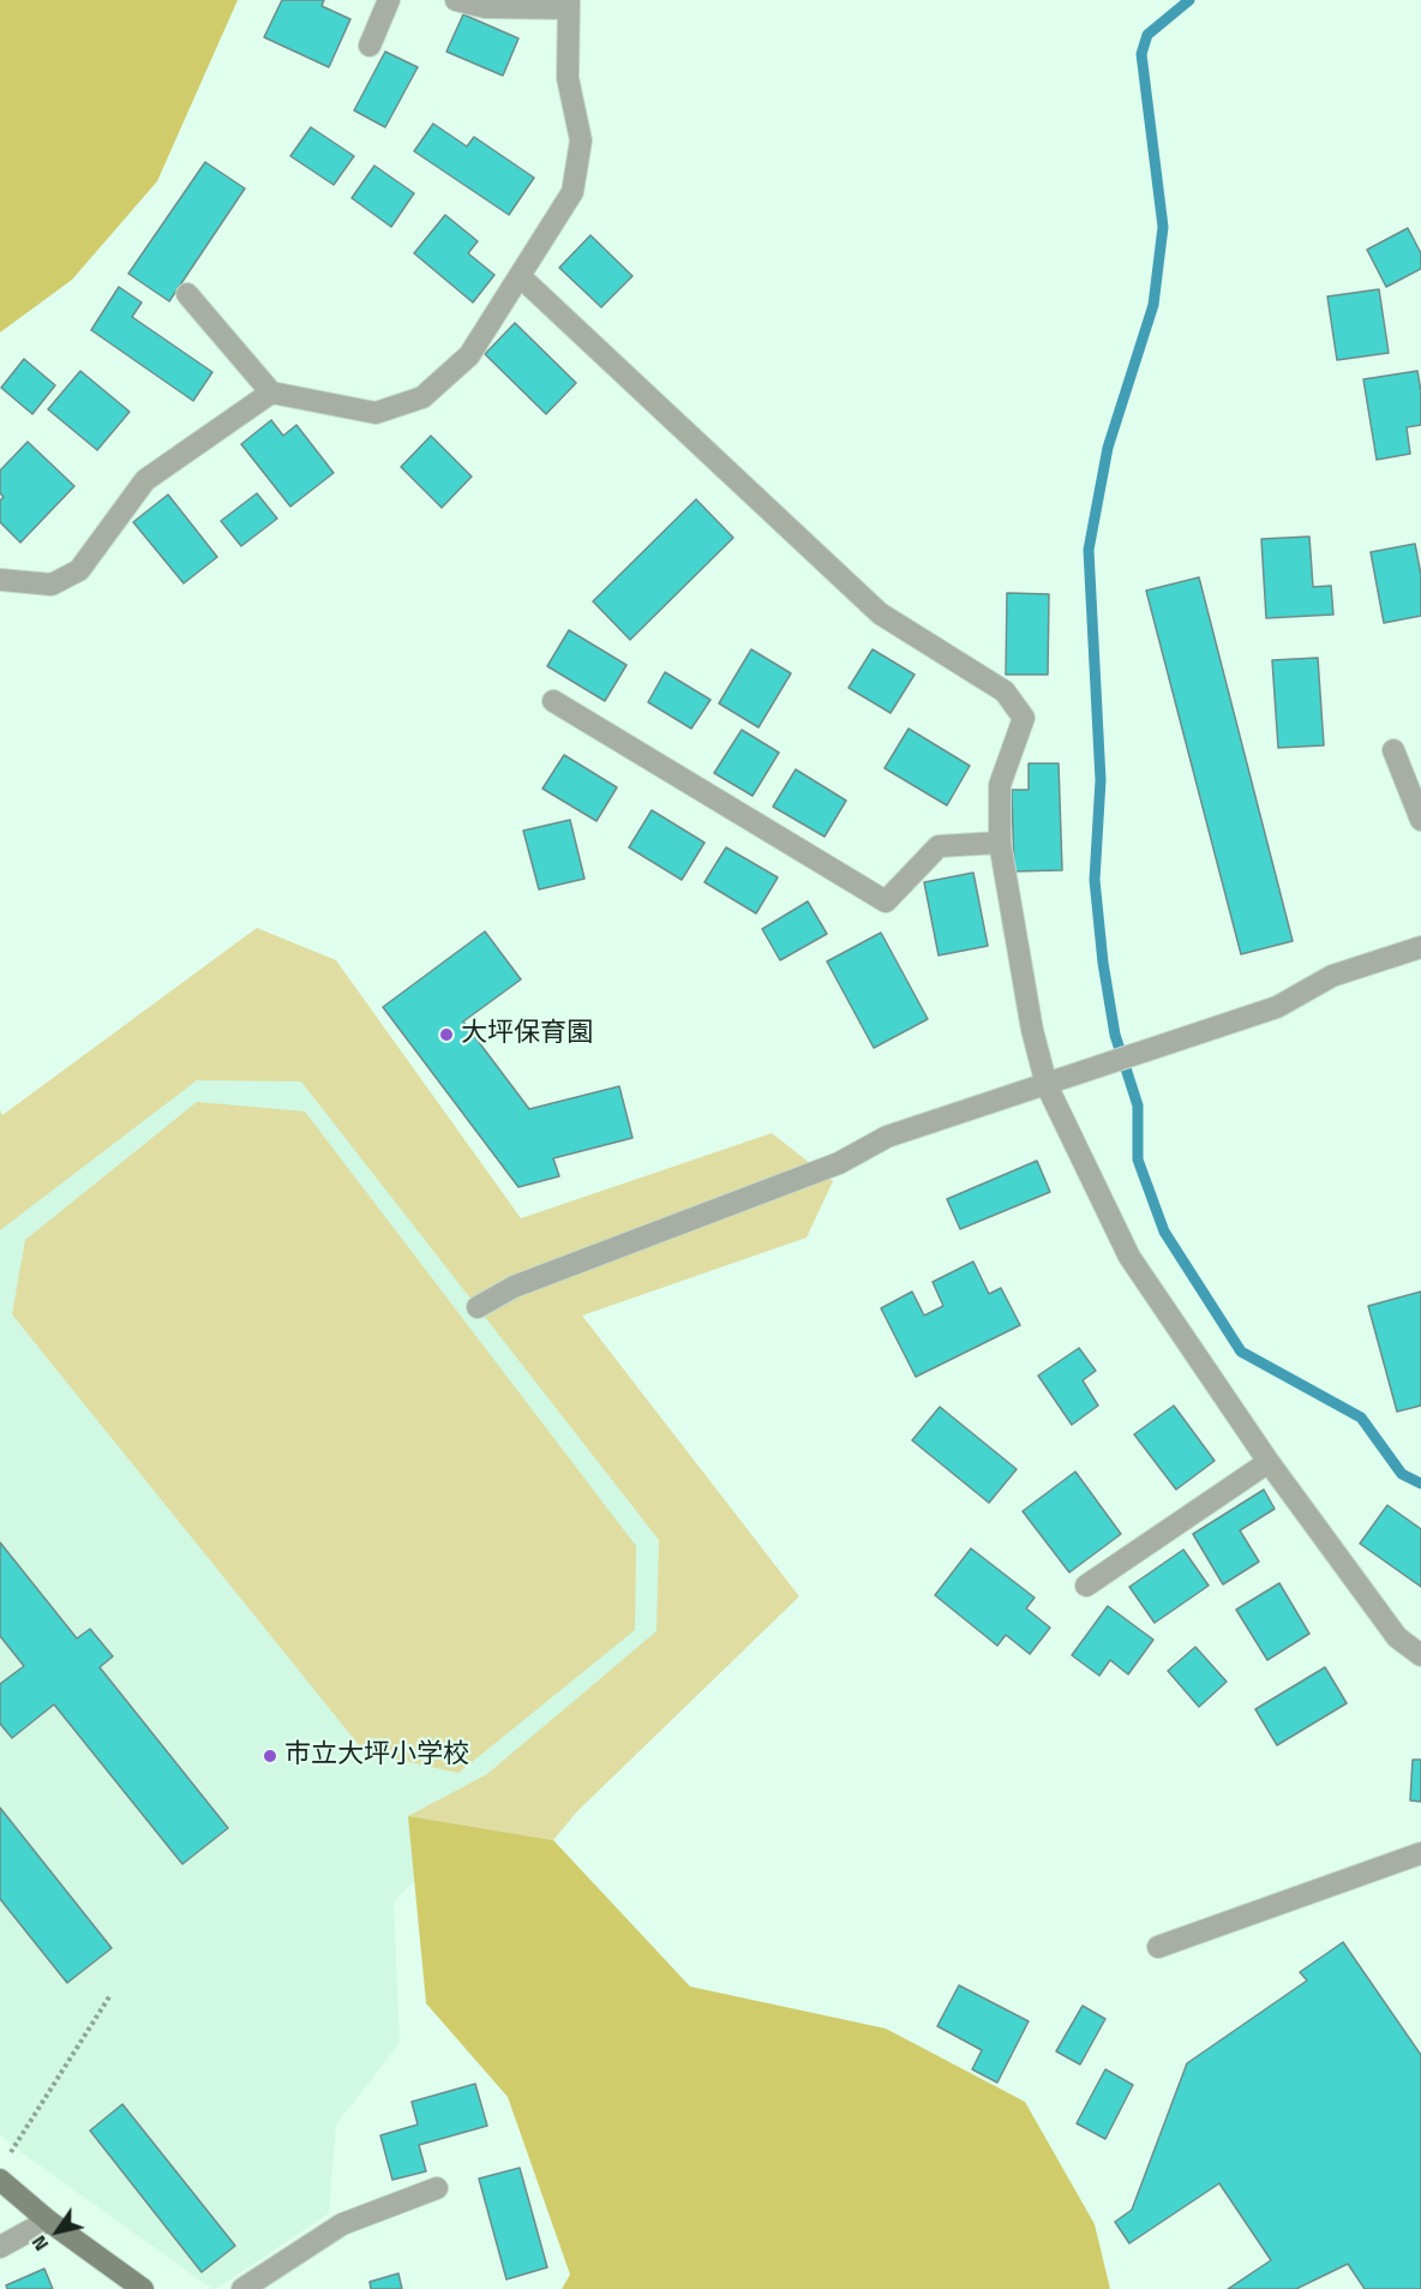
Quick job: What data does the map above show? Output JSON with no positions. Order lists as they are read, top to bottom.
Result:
{
  "places": ["大坪保育園", "市立大坪小学校"],
  "north": "bottom left"
}
